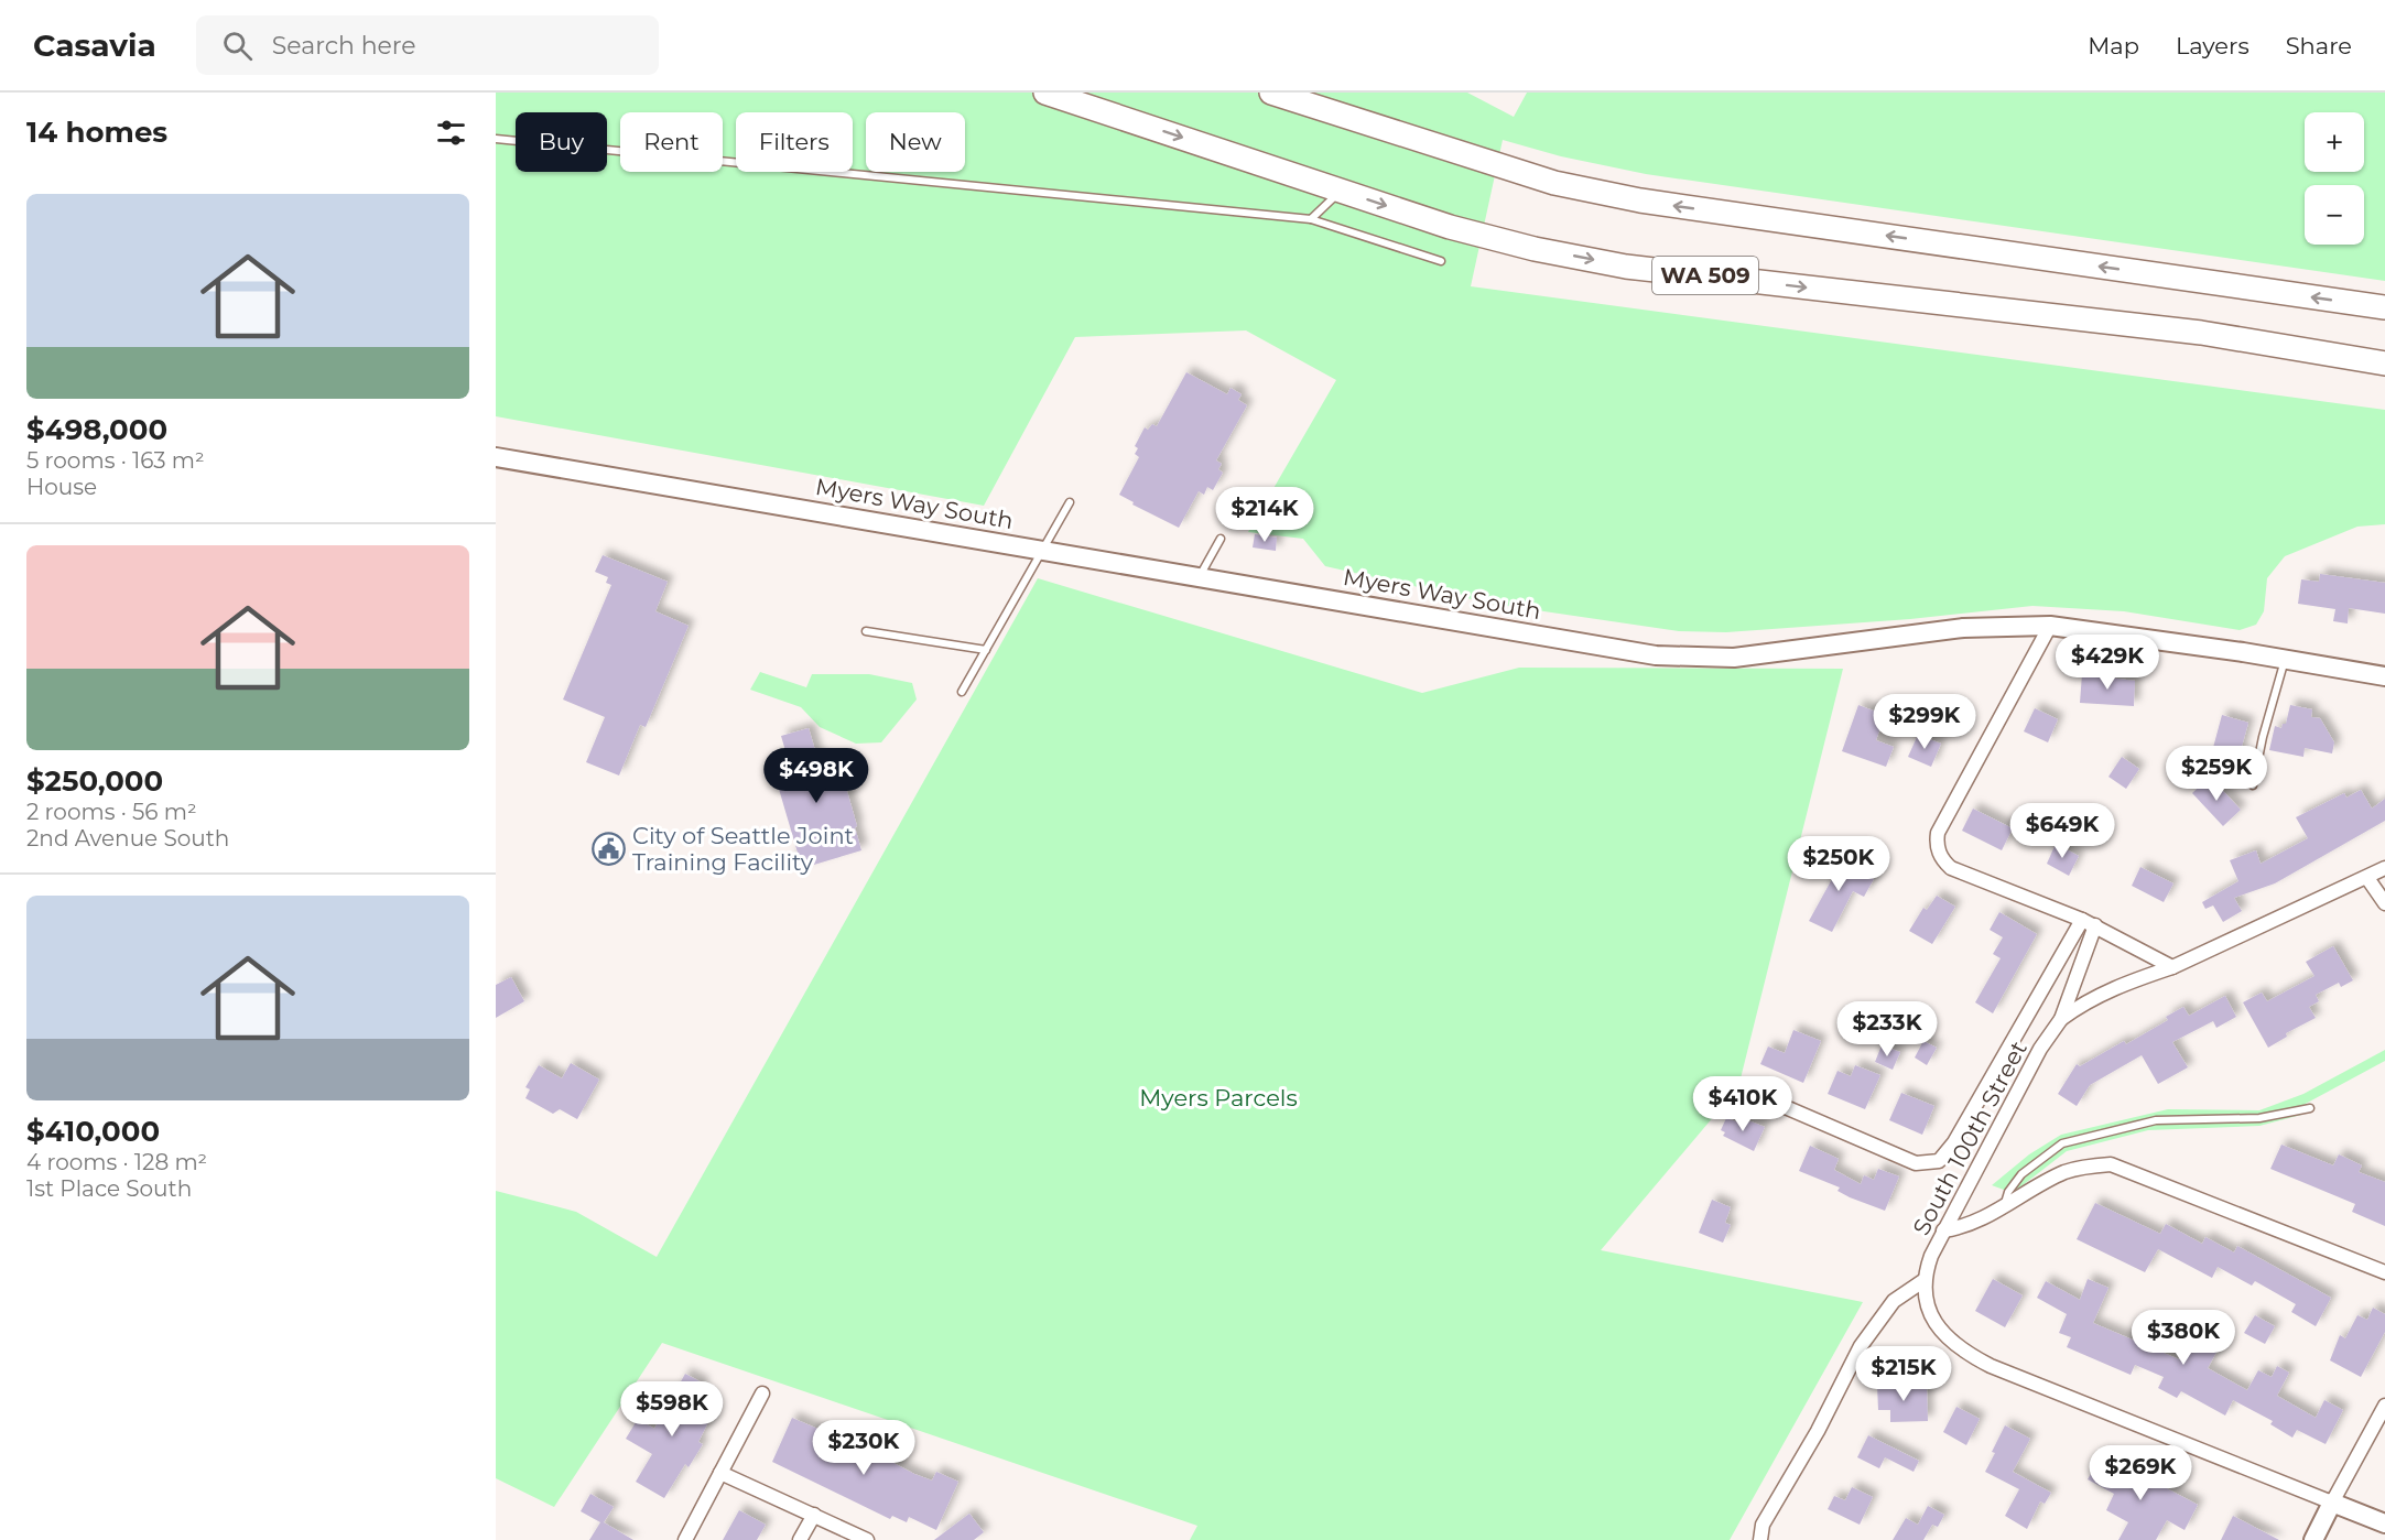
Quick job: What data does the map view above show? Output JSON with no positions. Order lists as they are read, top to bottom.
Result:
{
  "streets": {
    "highway": ["WA 509"],
    "main road": ["Myers Way South"],
    "street": ["South 100th Street"]
  },
  "parks": ["Myers Parcels"],
  "places": {
    "public building": ["City of Seattle Joint Training Facility"]
  },
  "page": {
    "header": "Casavia",
    "search": "Search here",
    "nav": ["Map", "Layers", "Share"],
    "heading": "14 homes",
    "map_buttons": ["+", "−"],
    "chip": [
      "Buy",
      "Rent",
      "Filters",
      "New"
    ],
    "list": [
      {
        "name": "$498,000",
        "note": "5 rooms · 163 m² · House"
      },
      {
        "name": "$250,000",
        "note": "2 rooms · 56 m² · 2nd Avenue South"
      },
      {
        "name": "$410,000",
        "note": "4 rooms · 128 m² · 1st Place South"
      }
    ],
    "price": [
      "$214K",
      "$429K",
      "$299K",
      "$259K",
      "$498K",
      "$649K",
      "$250K",
      "$233K",
      "$410K",
      "$380K",
      "$215K",
      "$598K",
      "$230K",
      "$269K"
    ]
  }
}
